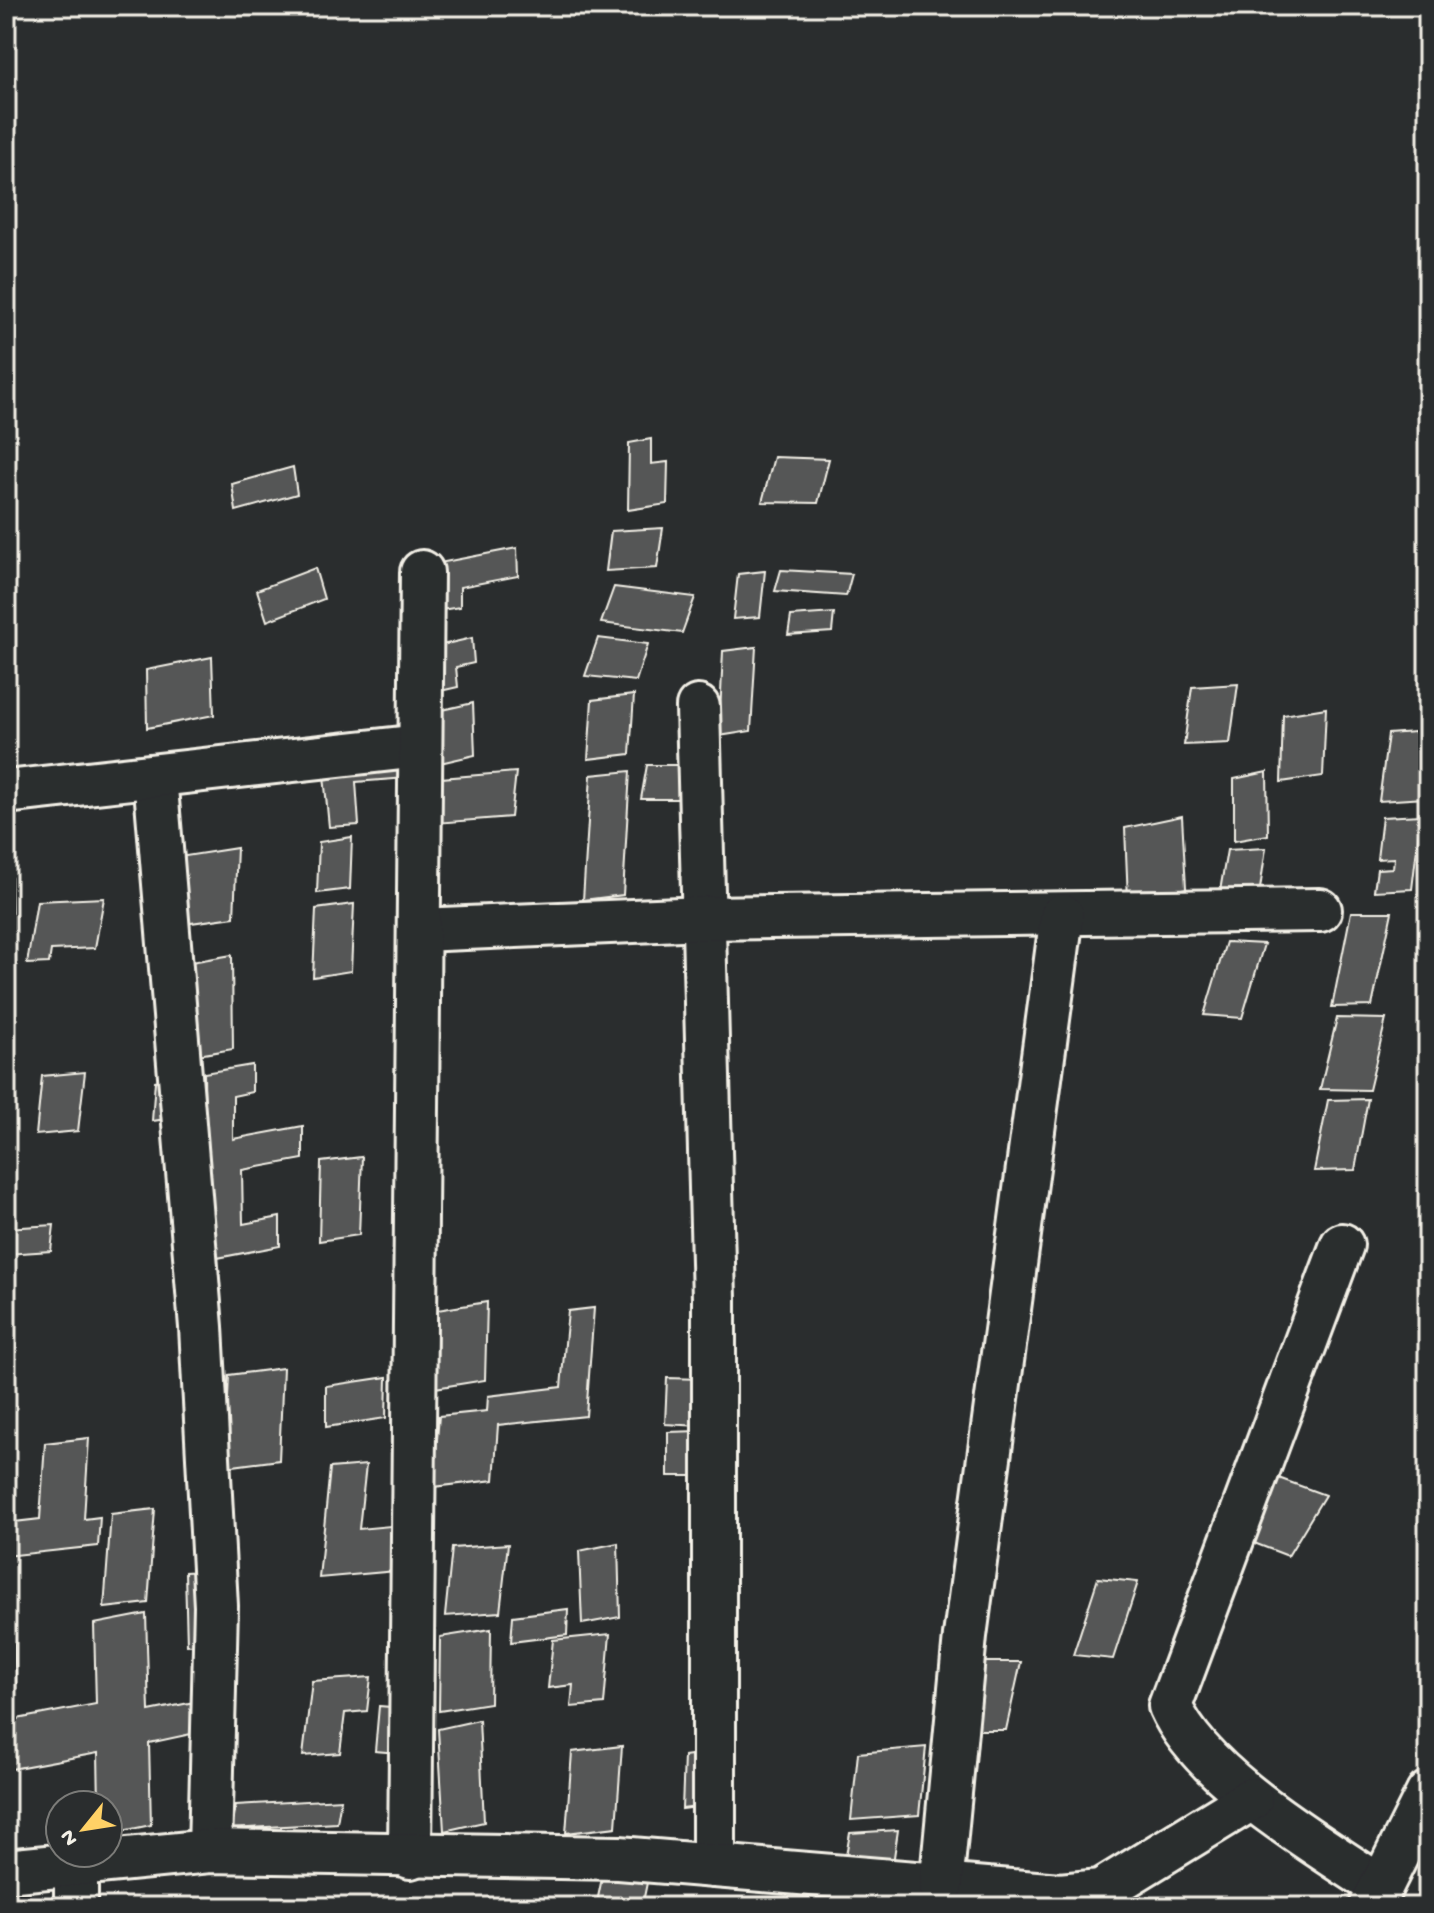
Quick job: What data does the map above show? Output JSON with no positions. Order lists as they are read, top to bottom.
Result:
{
  "north": "bottom left"
}
